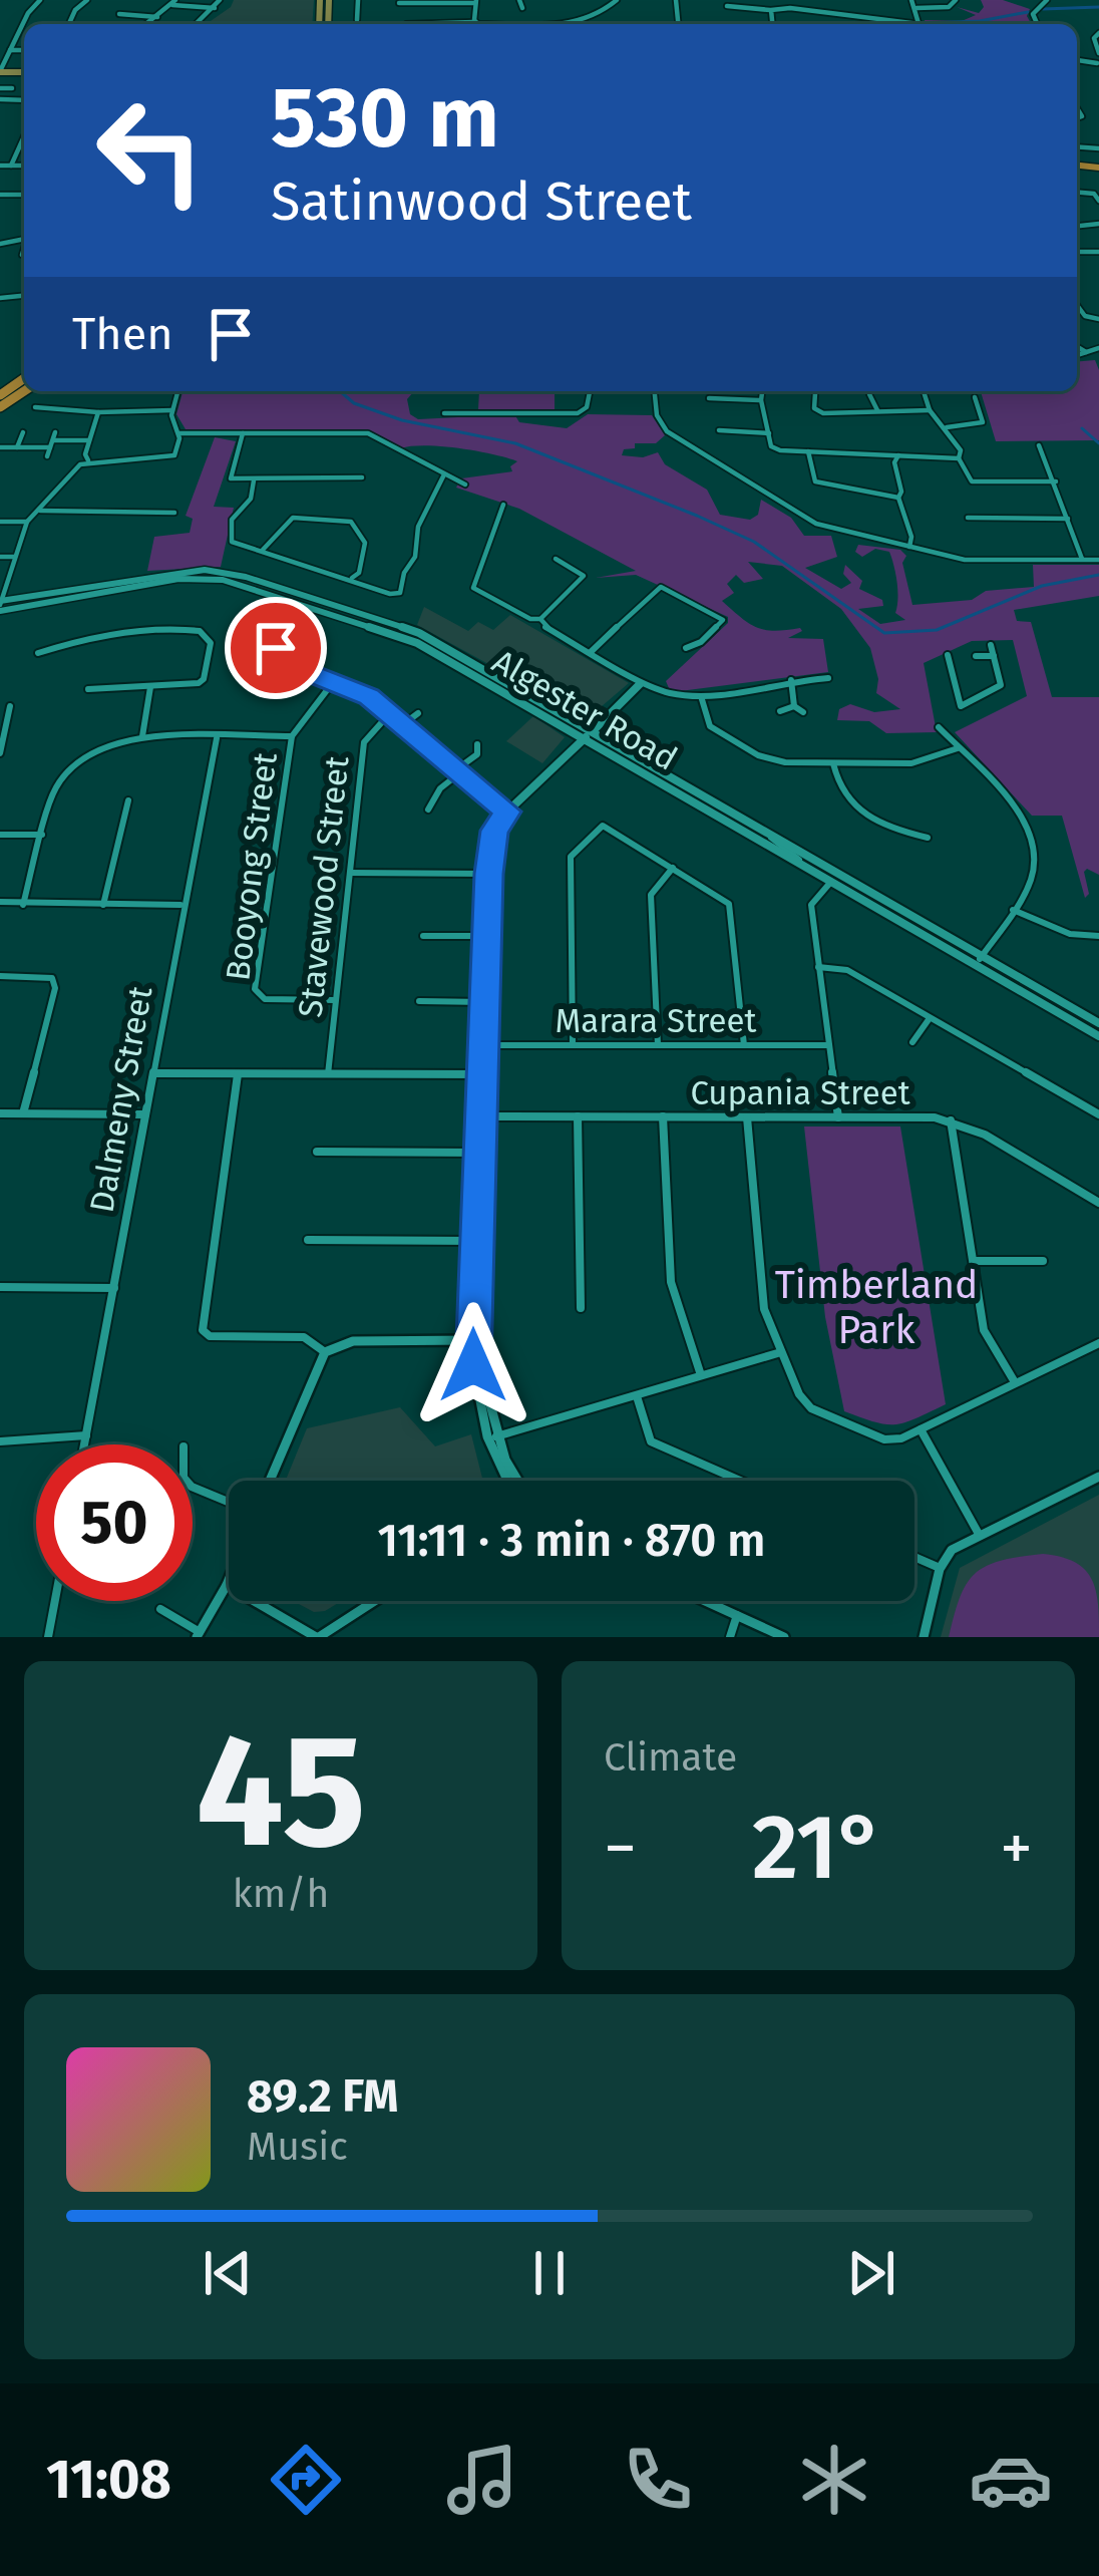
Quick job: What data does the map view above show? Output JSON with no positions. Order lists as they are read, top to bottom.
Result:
{
  "streets": {
    "main road": ["Algester Road"],
    "street": [
      "Booyong Street",
      "Stavewood Street",
      "Marara Street",
      "Cupania Street",
      "Dalmeny Street"
    ]
  },
  "crossings": [
    ["Booyong Street", "Stavewood Street"]
  ],
  "parks": ["Timberland Park"],
  "page": {
    "turn": ["530 m", "Satinwood Street"],
    "then": "Then",
    "limit": "50",
    "trip": "11:11 · 3 min · 870 m",
    "tile": [
      ["45", "km/h"],
      "Climate"
    ],
    "heat": ["−", "21°", "+"],
    "song": ["89.2 FM", "Music"],
    "tabs": "11:08"
  }
}
